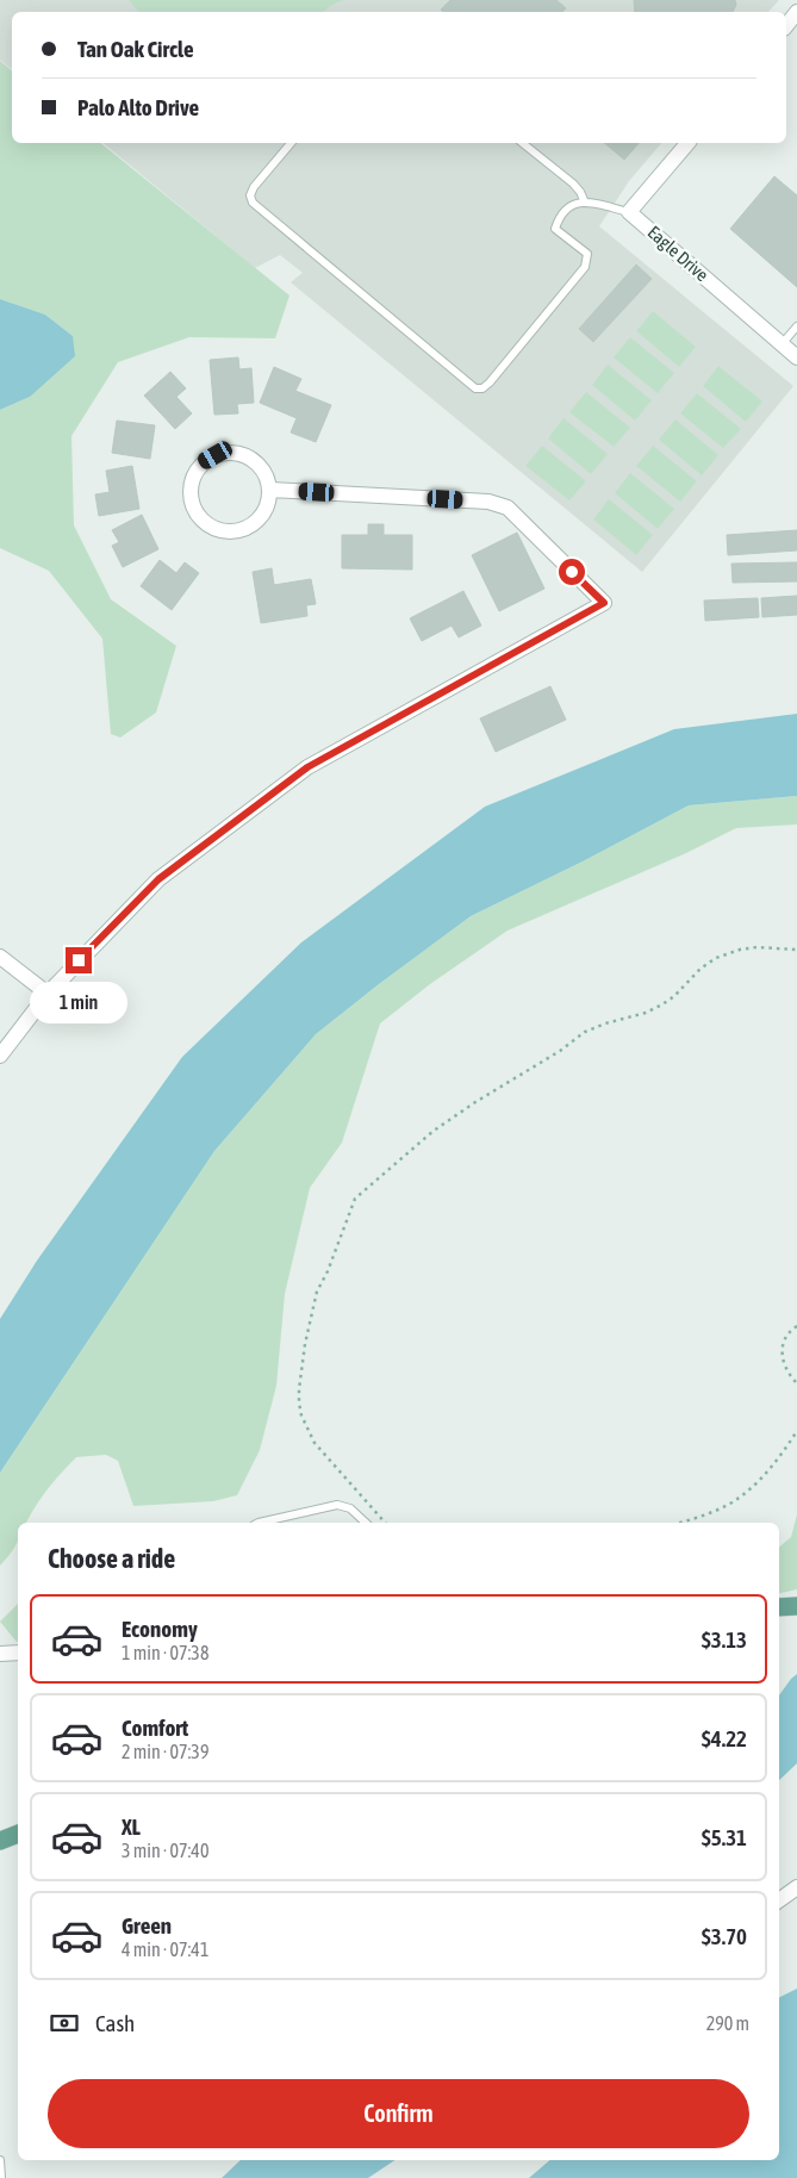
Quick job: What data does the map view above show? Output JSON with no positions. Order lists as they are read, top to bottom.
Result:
{
  "streets": {
    "street": ["Eagle Drive"]
  },
  "page": {
    "banner": ["Tan Oak Circle", "Palo Alto Drive"],
    "bubble": "1 min",
    "heading": "Choose a ride",
    "list": [
      {
        "name": "Economy",
        "note": "1 min · 07:38",
        "value": "$3.13"
      },
      {
        "name": "Comfort",
        "note": "2 min · 07:39",
        "value": "$4.22"
      },
      {
        "name": "XL",
        "note": "3 min · 07:40",
        "value": "$5.31"
      },
      {
        "name": "Green",
        "note": "4 min · 07:41",
        "value": "$3.70"
      }
    ],
    "pay": ["Cash", "290 m"],
    "buttons": "Confirm"
  }
}
